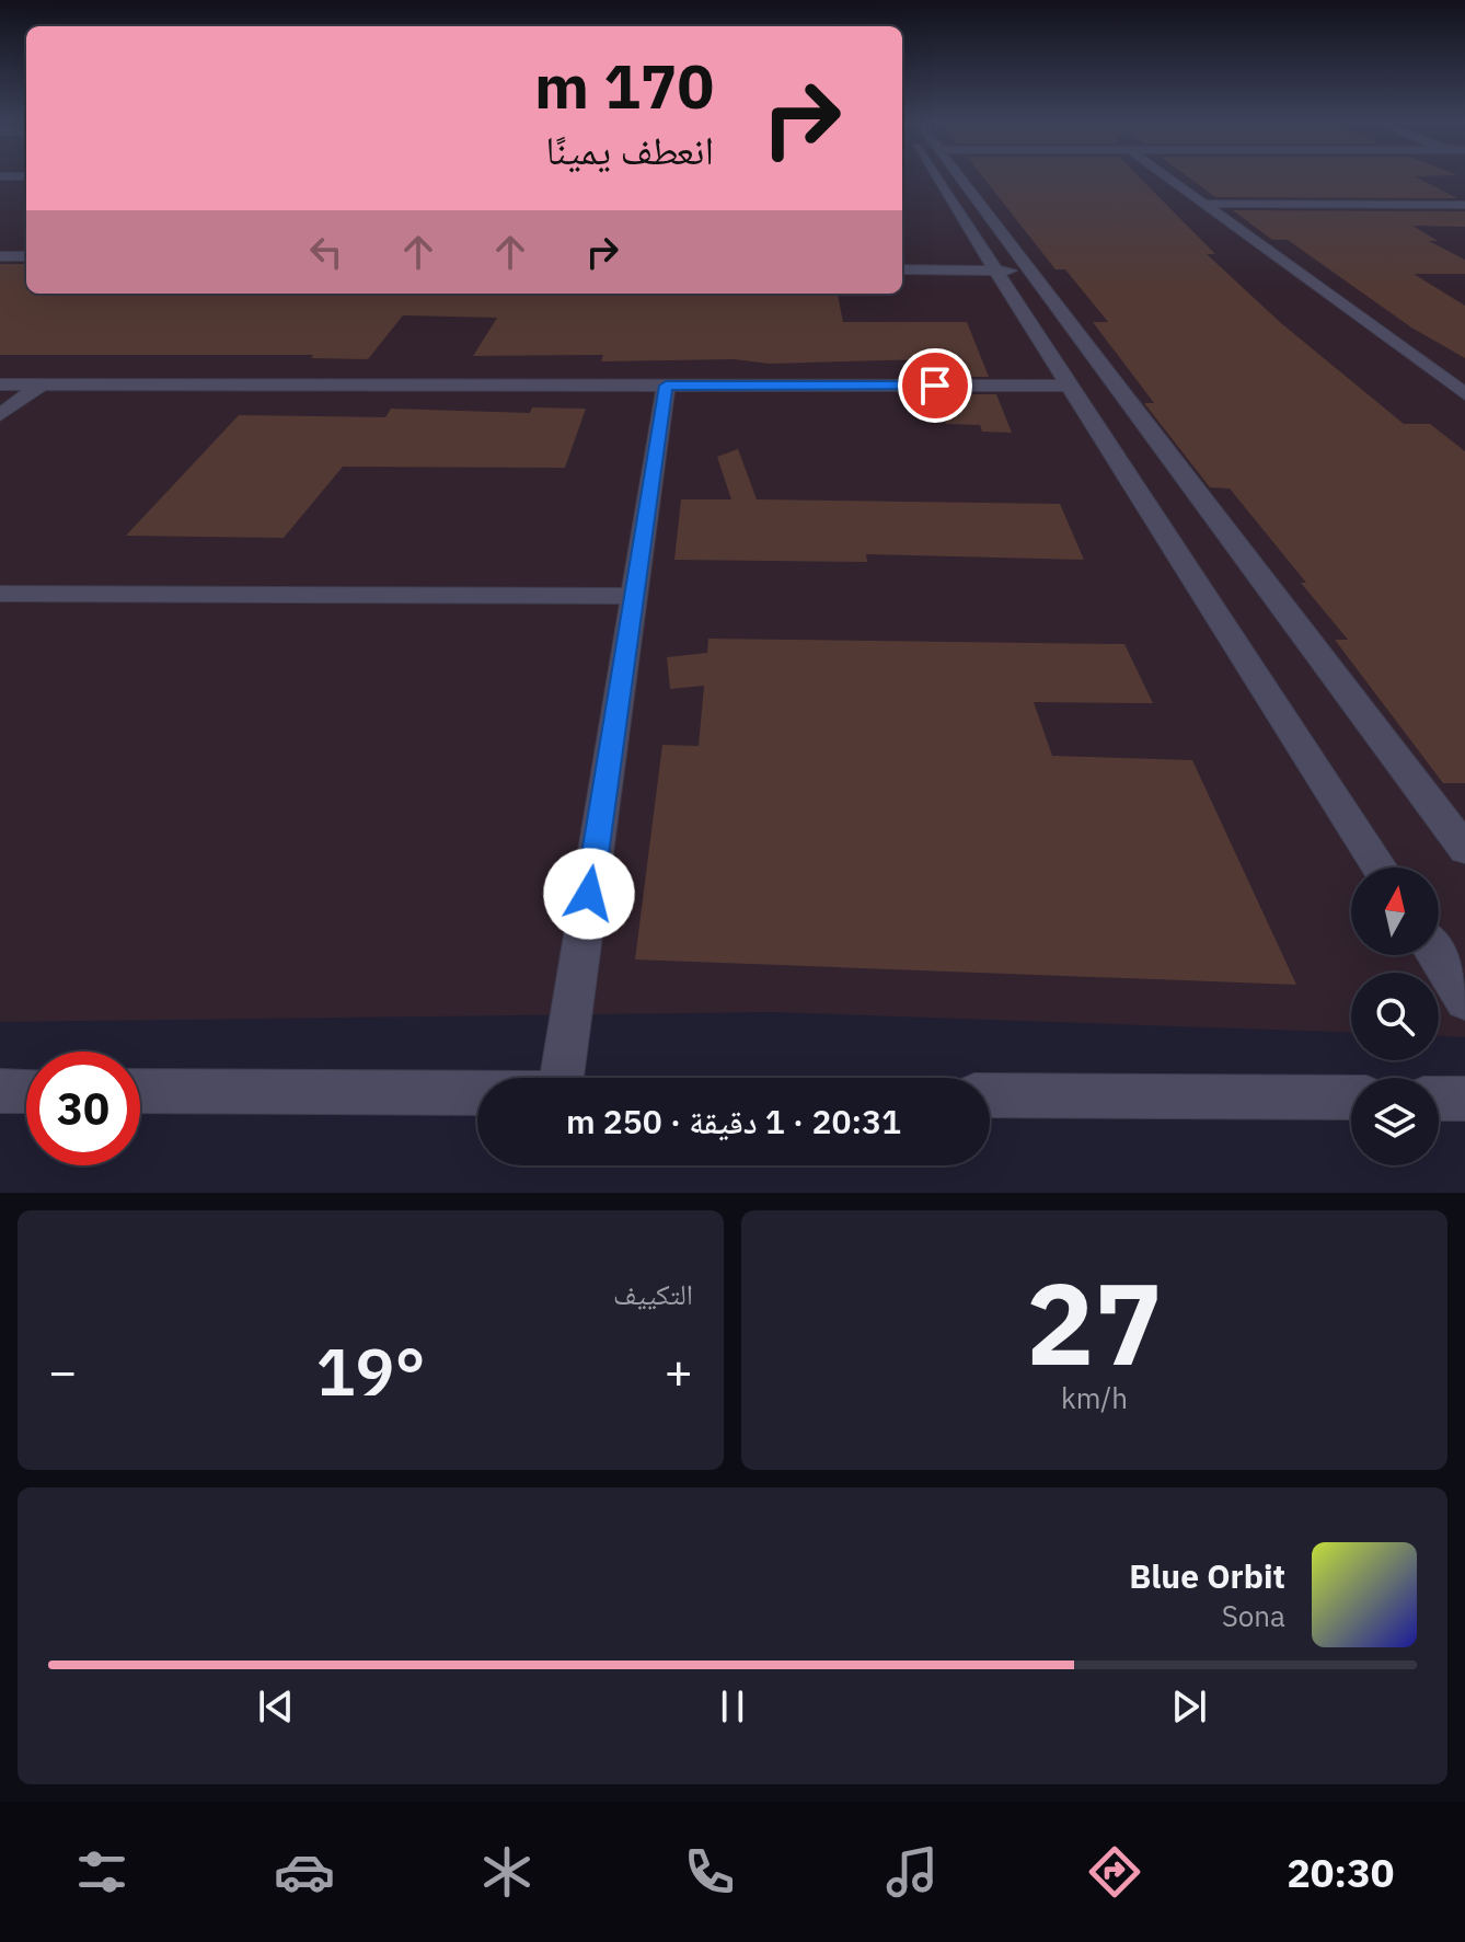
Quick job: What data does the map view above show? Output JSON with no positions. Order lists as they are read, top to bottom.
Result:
{
  "north": "top",
  "page": {
    "turn": ["170 m", "انعطف يمينًا"],
    "limit": "30",
    "trip": "20:31 · 1 دقيقة · 250 m",
    "tile": [
      ["27", "km/h"],
      "التكييف"
    ],
    "heat": ["−", "19°", "+"],
    "song": ["Blue Orbit", "Sona"],
    "tabs": "20:30"
  }
}
